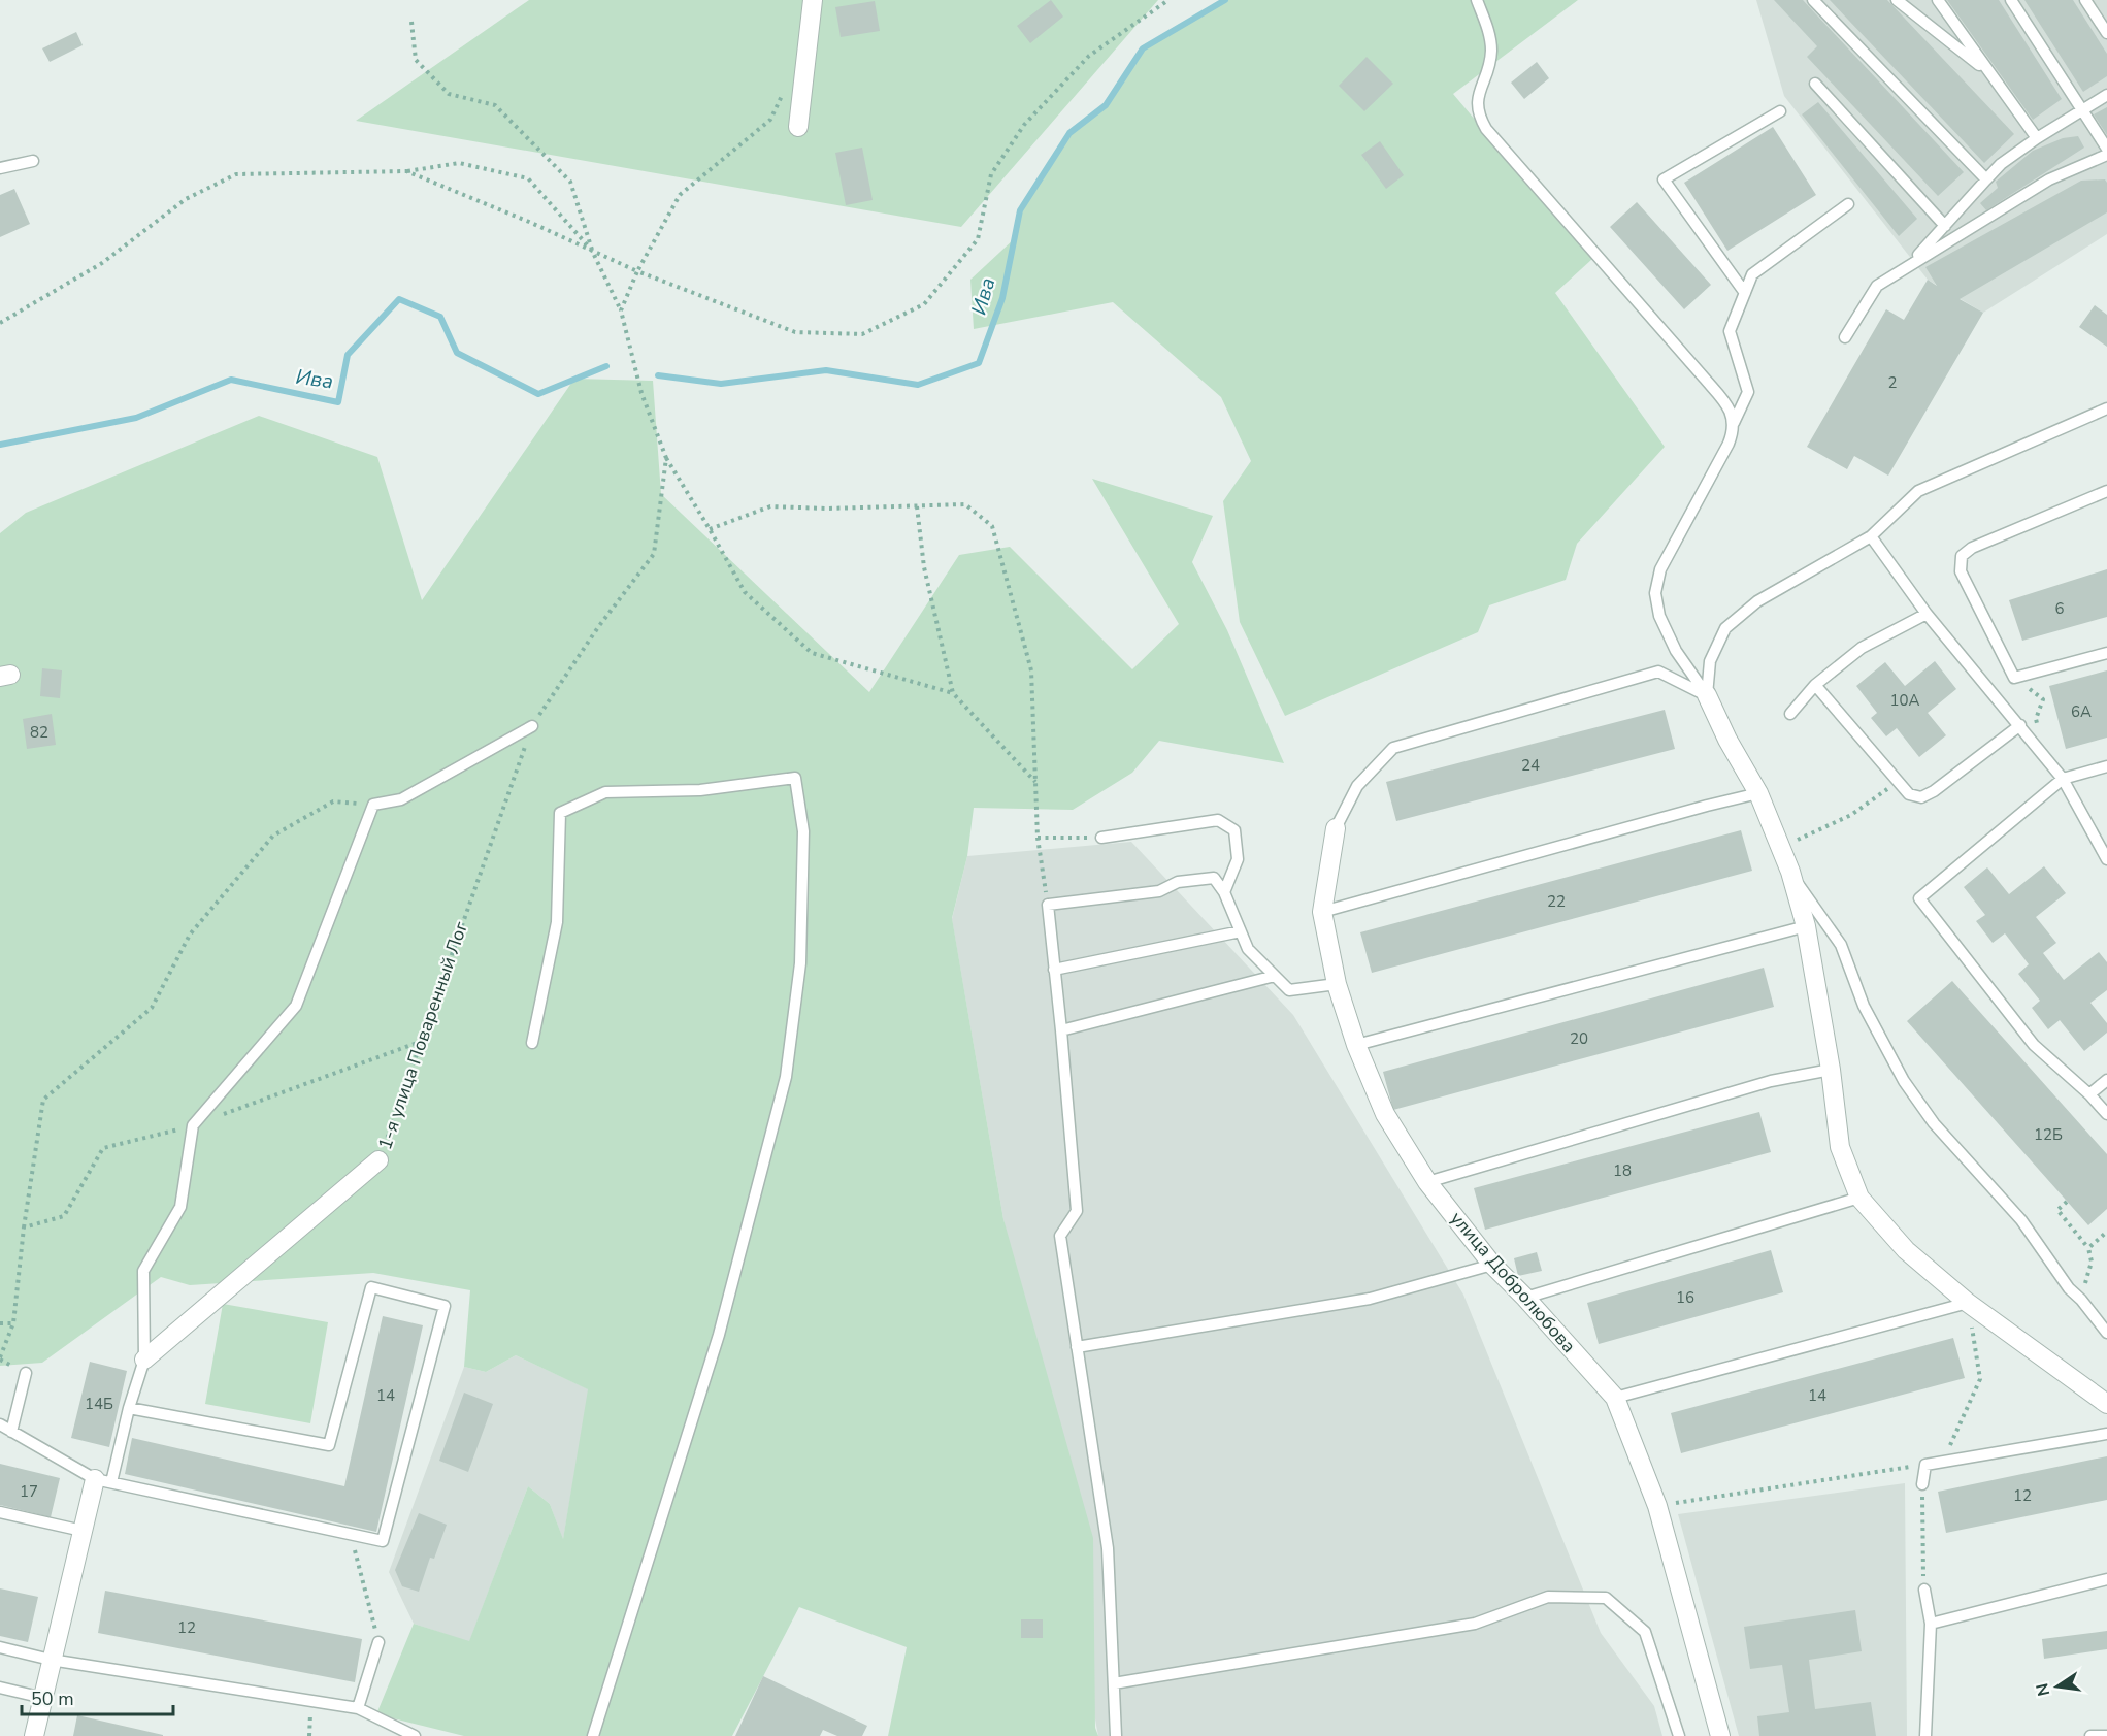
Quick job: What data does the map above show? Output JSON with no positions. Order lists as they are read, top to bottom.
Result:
{
  "streets": {
    "street": ["1-я улица Поваренный Лог", "улица Добролюбова"]
  },
  "water": ["Ива"],
  "house_numbers": [
    "2",
    "6",
    "10А",
    "6А",
    "82",
    "24",
    "22",
    "20",
    "12Б",
    "18",
    "16",
    "14",
    "14",
    "14Б",
    "17",
    "12",
    "12"
  ],
  "scale_bar": "50 m",
  "north": "left"
}
